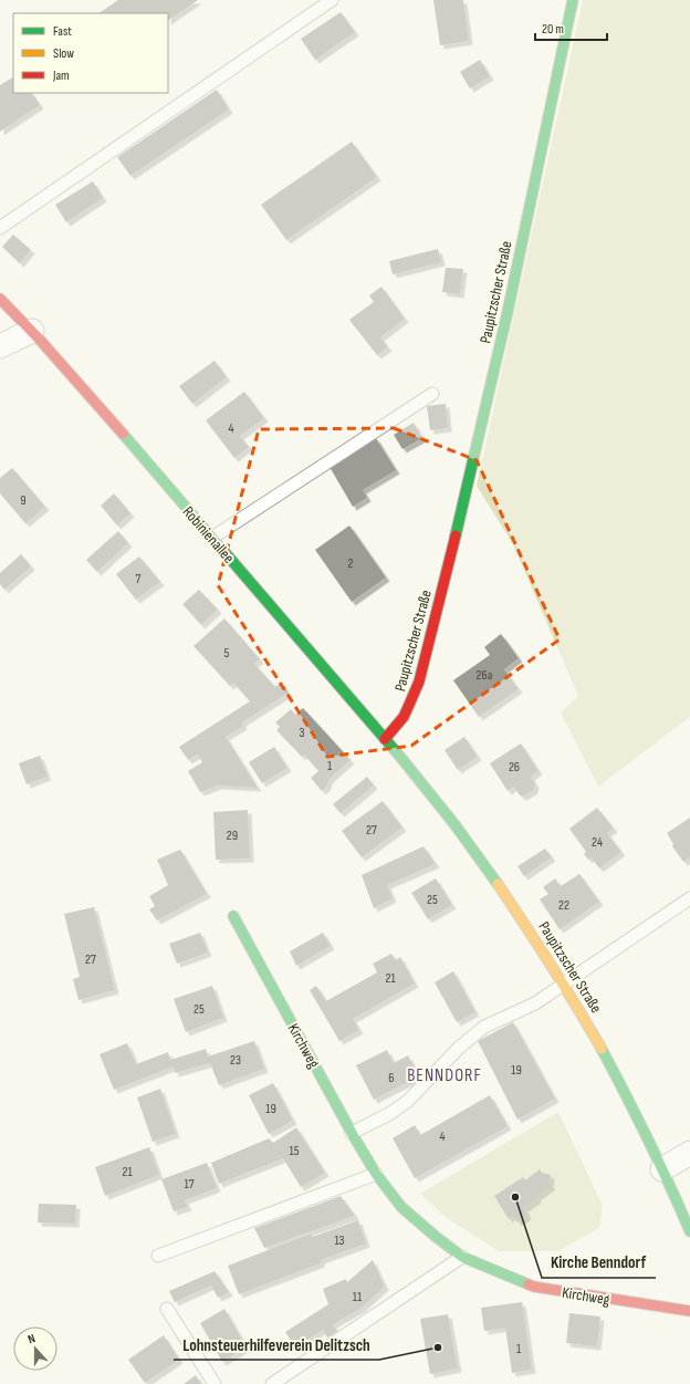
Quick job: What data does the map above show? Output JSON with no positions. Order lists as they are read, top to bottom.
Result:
{
  "streets": {
    "street": ["Paupitzscher Straße", "Robinienallee", "Kirchweg"]
  },
  "crossings": [
    ["Paupitzscher Straße", "Robinienallee"]
  ],
  "districts": ["BENNDORF"],
  "places": ["Kirche Benndorf", "Lohnsteuerhilfeverein Delitzsch"],
  "house_numbers": [
    "4",
    "9",
    "2",
    "7",
    "5",
    "26a",
    "3",
    "1",
    "26",
    "27",
    "29",
    "24",
    "25",
    "22",
    "27",
    "21",
    "25",
    "23",
    "19",
    "6",
    "19",
    "4",
    "15",
    "21",
    "17",
    "13",
    "11",
    "1"
  ],
  "legend": ["Fast", "Slow", "Jam"],
  "scale_bar": "20 m",
  "north": "top"
}
